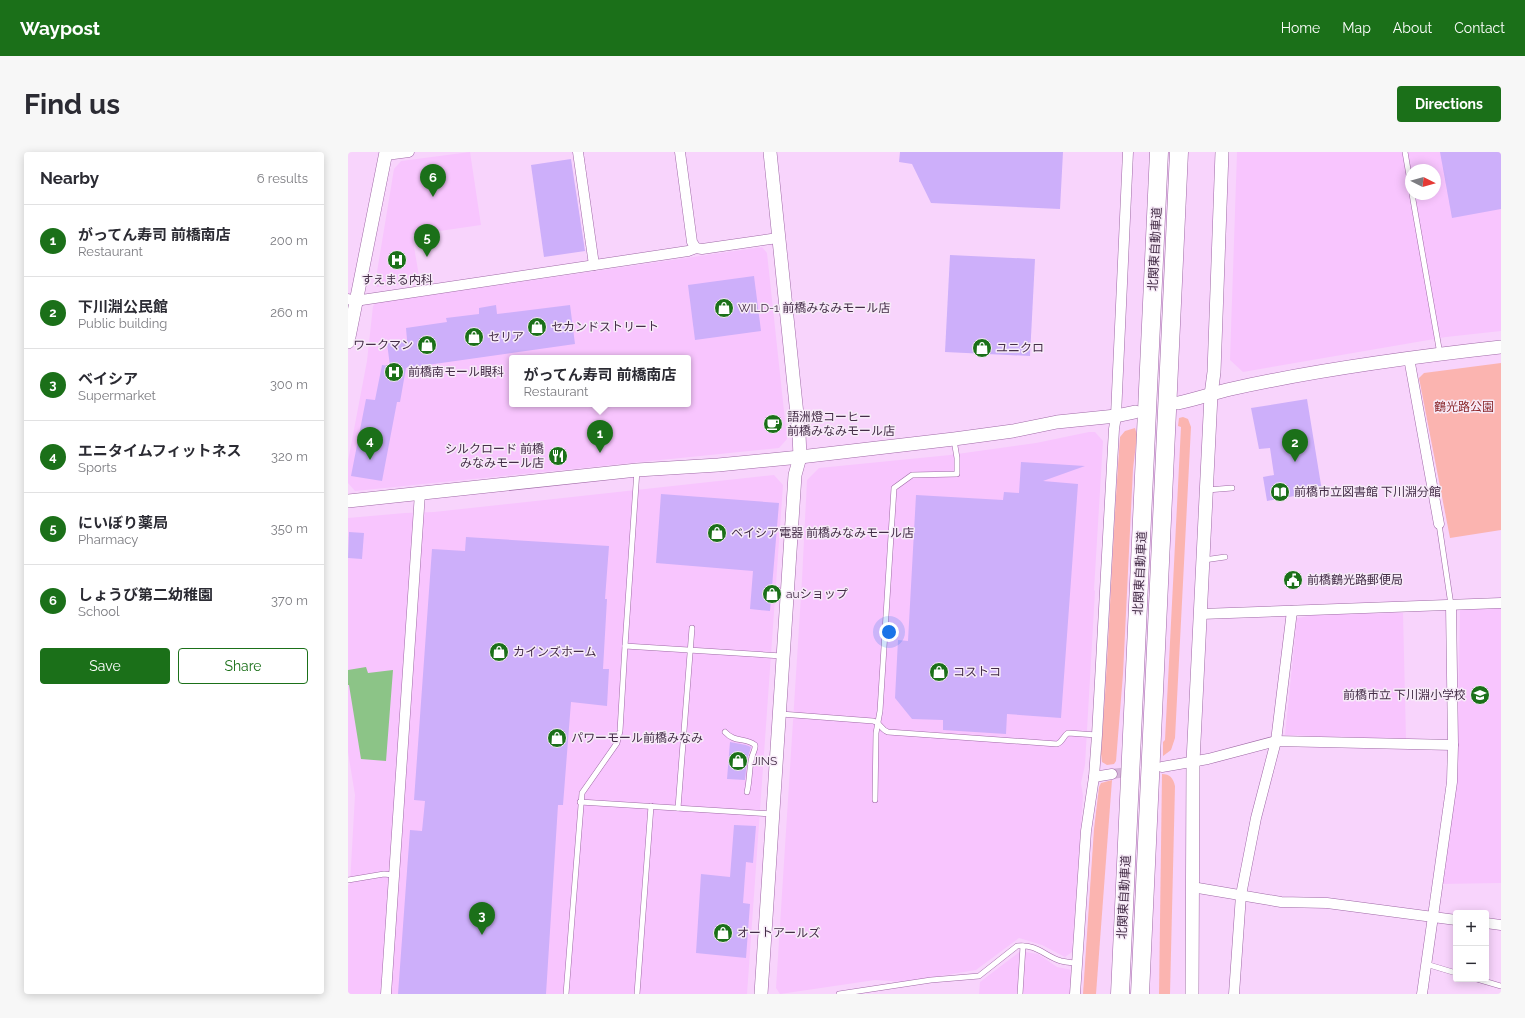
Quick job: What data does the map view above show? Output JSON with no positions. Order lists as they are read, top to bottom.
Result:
{
  "streets": {
    "highway": ["北関東自動車道"]
  },
  "parks": ["鶴光路公園"],
  "places": {
    "hospital": ["すえまる内科", "前橋南モール眼科"],
    "shop": [
      "WILD-1 前橋みなみモール店",
      "セカンドストリート",
      "セリア",
      "ワークマン",
      "ユニクロ",
      "ベイシア電器 前橋みなみモール店",
      "auショップ",
      "カインズホーム",
      "コストコ",
      "パワーモール前橋みなみ",
      "JINS",
      "オートアールズ"
    ],
    "cafe": ["語洲燈コーヒー 前橋みなみモール店"],
    "restaurant": ["シルクロード 前橋 みなみモール店"],
    "library": ["前橋市立図書館 下川淵分館"],
    "public building": ["前橋鶴光路郵便局"],
    "school or university": ["前橋市立 下川淵小学校"]
  },
  "north": "right",
  "page": {
    "header": "Waypost",
    "nav": [
      "Home",
      "Map",
      "About",
      "Contact"
    ],
    "buttons": [
      "Directions",
      ["Save", "Share"]
    ],
    "title": "Find us",
    "heading": ["Nearby", "6 results"],
    "pins": [
      "6",
      "5",
      "1",
      "4",
      "2",
      "3"
    ],
    "list": [
      {
        "mark": "1",
        "name": "がってん寿司 前橋南店",
        "note": "Restaurant",
        "value": "200 m"
      },
      {
        "mark": "2",
        "name": "下川淵公民館",
        "note": "Public building",
        "value": "260 m"
      },
      {
        "mark": "3",
        "name": "ベイシア",
        "note": "Supermarket",
        "value": "300 m"
      },
      {
        "mark": "4",
        "name": "エニタイムフィットネス",
        "note": "Sports",
        "value": "320 m"
      },
      {
        "mark": "5",
        "name": "にいぼり薬局",
        "note": "Pharmacy",
        "value": "350 m"
      },
      {
        "mark": "6",
        "name": "しょうび第二幼稚園",
        "note": "School",
        "value": "370 m"
      }
    ],
    "popup": ["がってん寿司 前橋南店", "Restaurant"],
    "map_buttons": ["+", "−"]
  }
}
